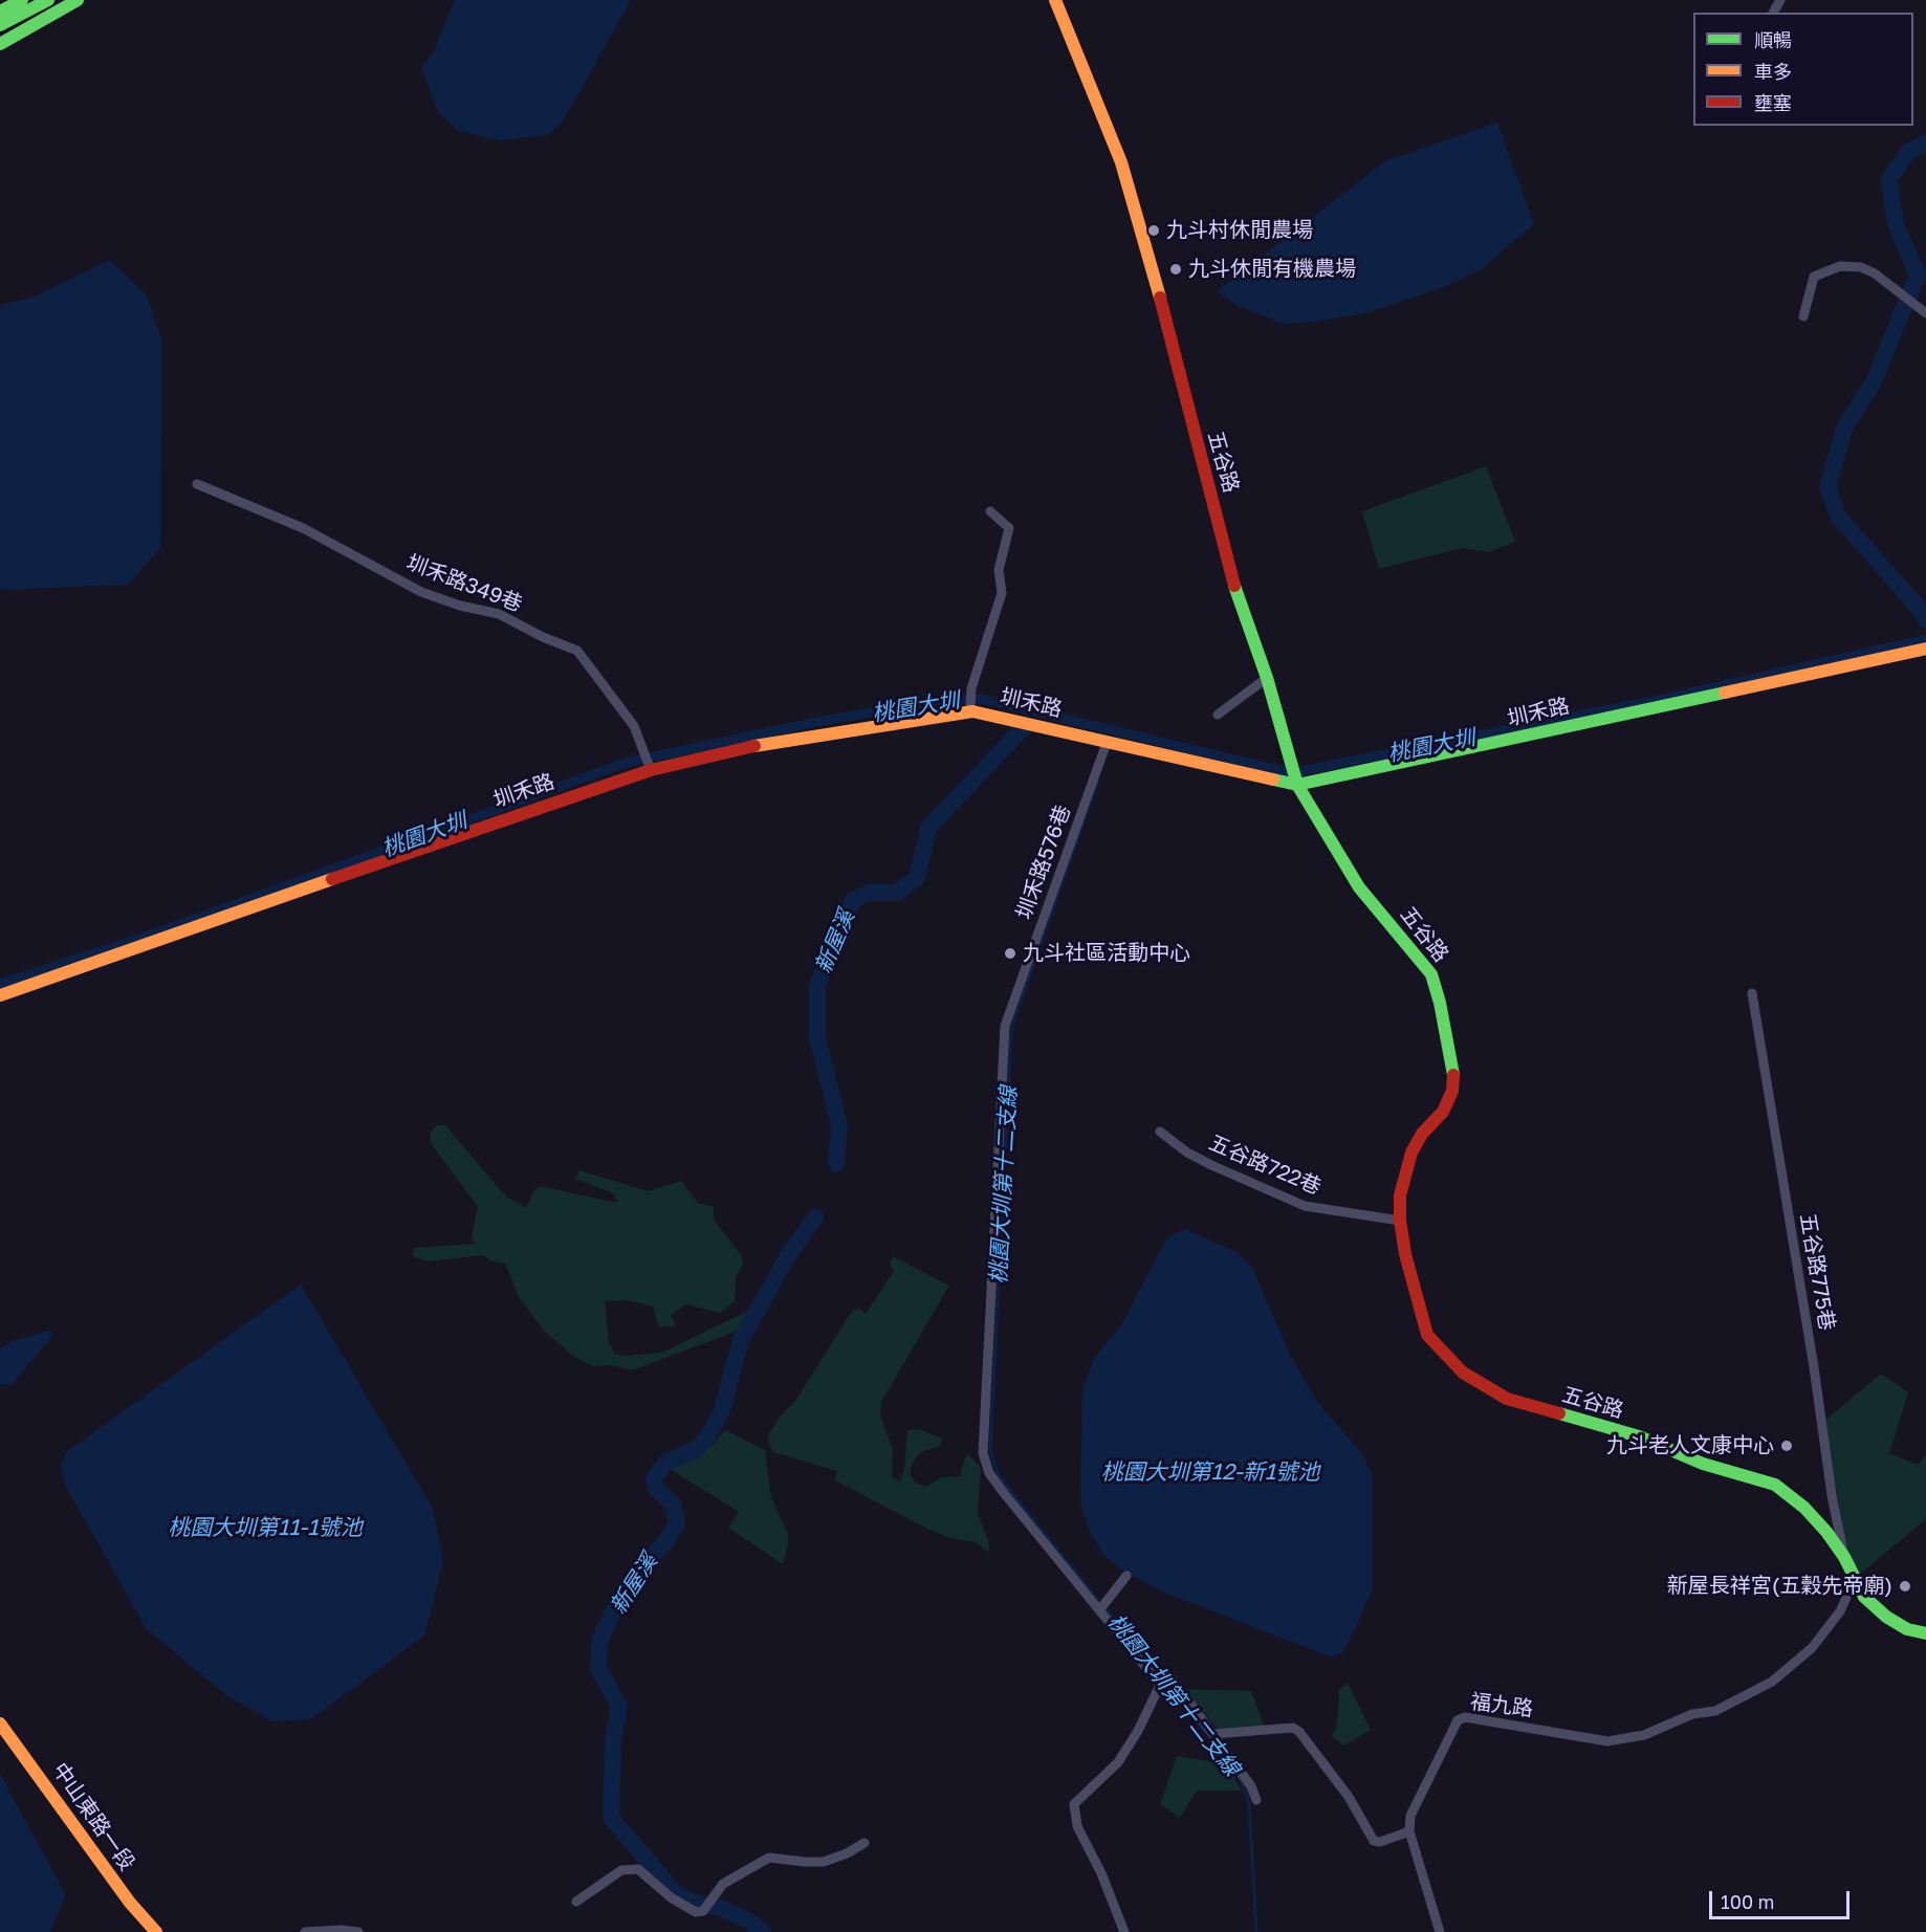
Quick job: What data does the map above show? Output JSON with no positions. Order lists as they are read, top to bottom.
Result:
{
  "streets": {
    "main road": ["五谷路", "圳禾路", "中山東路一段"],
    "street": [
      "圳禾路349巷",
      "圳禾路576巷",
      "五谷路722巷",
      "五谷路775巷",
      "福九路"
    ]
  },
  "crossings": [
    ["五谷路", "圳禾路"],
    ["五谷路", "五谷路722巷"],
    ["五谷路", "五谷路775巷"],
    ["五谷路", "福九路"],
    ["圳禾路349巷", "圳禾路"],
    ["圳禾路", "圳禾路576巷"]
  ],
  "water": [
    "桃園大圳",
    "新屋溪",
    "桃園大圳第十二支線",
    "桃園大圳第12-新1號池",
    "桃園大圳第11-1號池"
  ],
  "places": [
    "九斗村休閒農場",
    "九斗休閒有機農場",
    "九斗社區活動中心",
    "九斗老人文康中心",
    "新屋長祥宮(五穀先帝廟)"
  ],
  "legend": ["順暢", "車多", "壅塞"],
  "scale_bar": "100 m"
}
